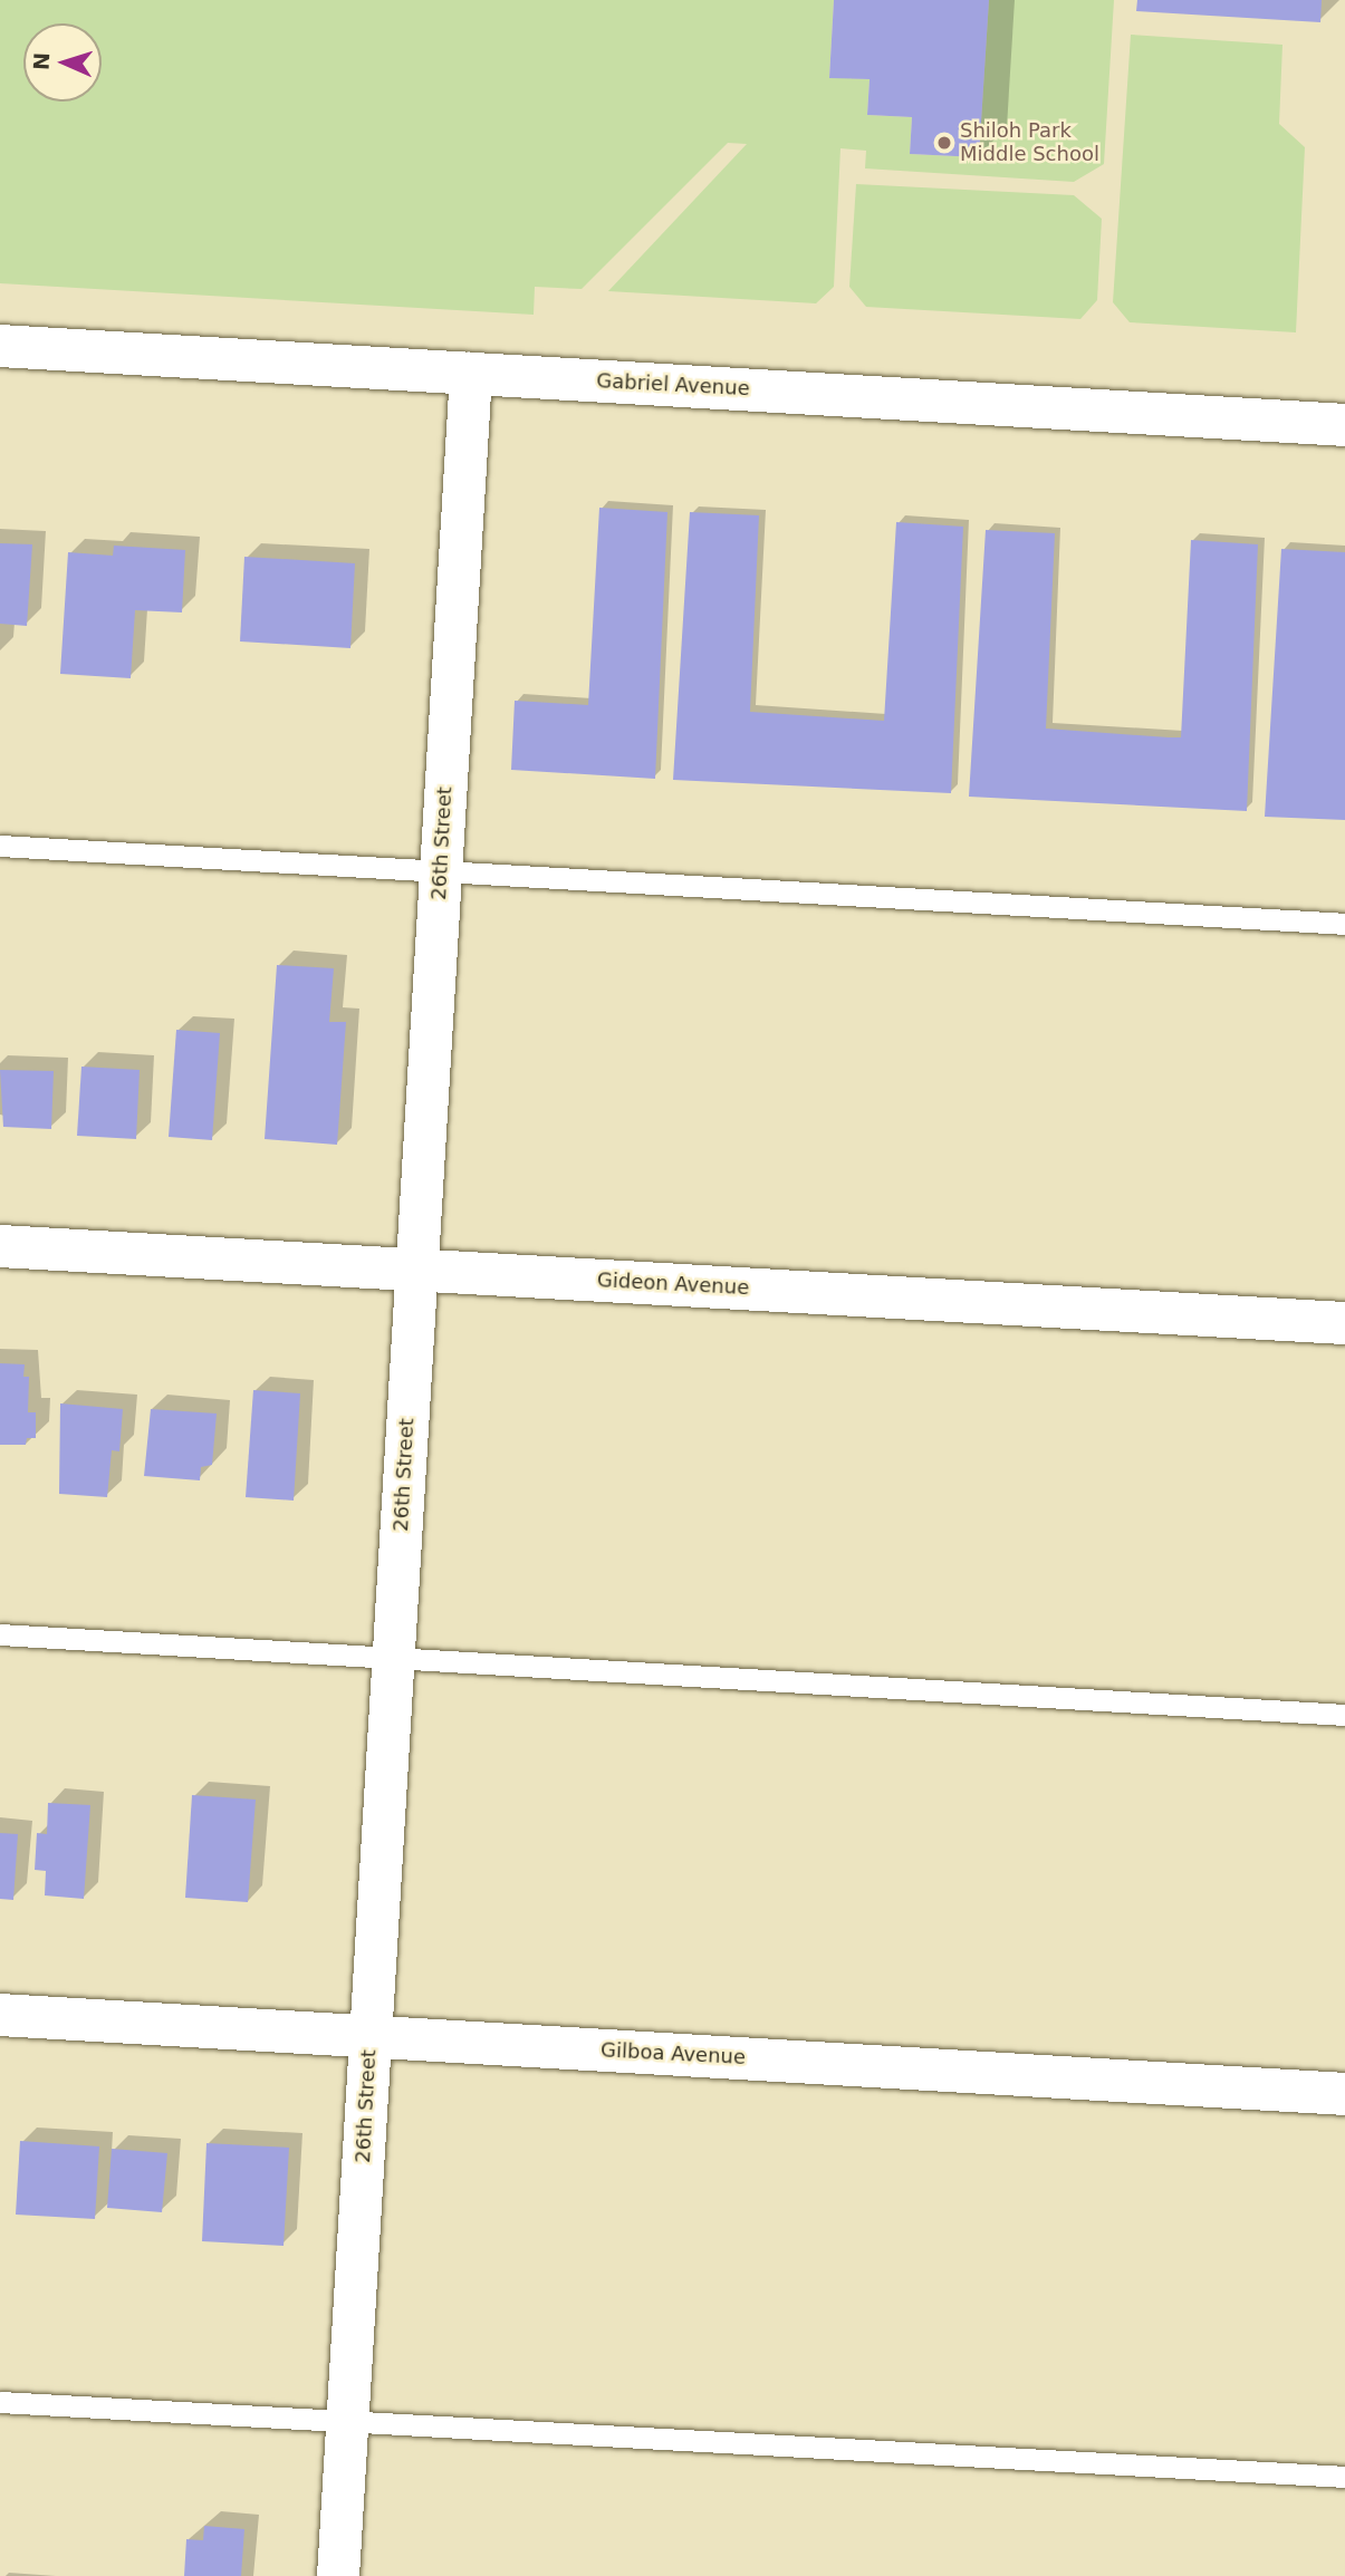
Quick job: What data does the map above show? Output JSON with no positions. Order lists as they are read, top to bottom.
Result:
{
  "streets": {
    "street": [
      "Gabriel Avenue",
      "26th Street",
      "Gideon Avenue",
      "Gilboa Avenue"
    ]
  },
  "crossings": [
    ["Gabriel Avenue", "26th Street"],
    ["26th Street", "Gideon Avenue"],
    ["26th Street", "Gilboa Avenue"]
  ],
  "places": ["Shiloh Park Middle School"],
  "north": "left"
}
